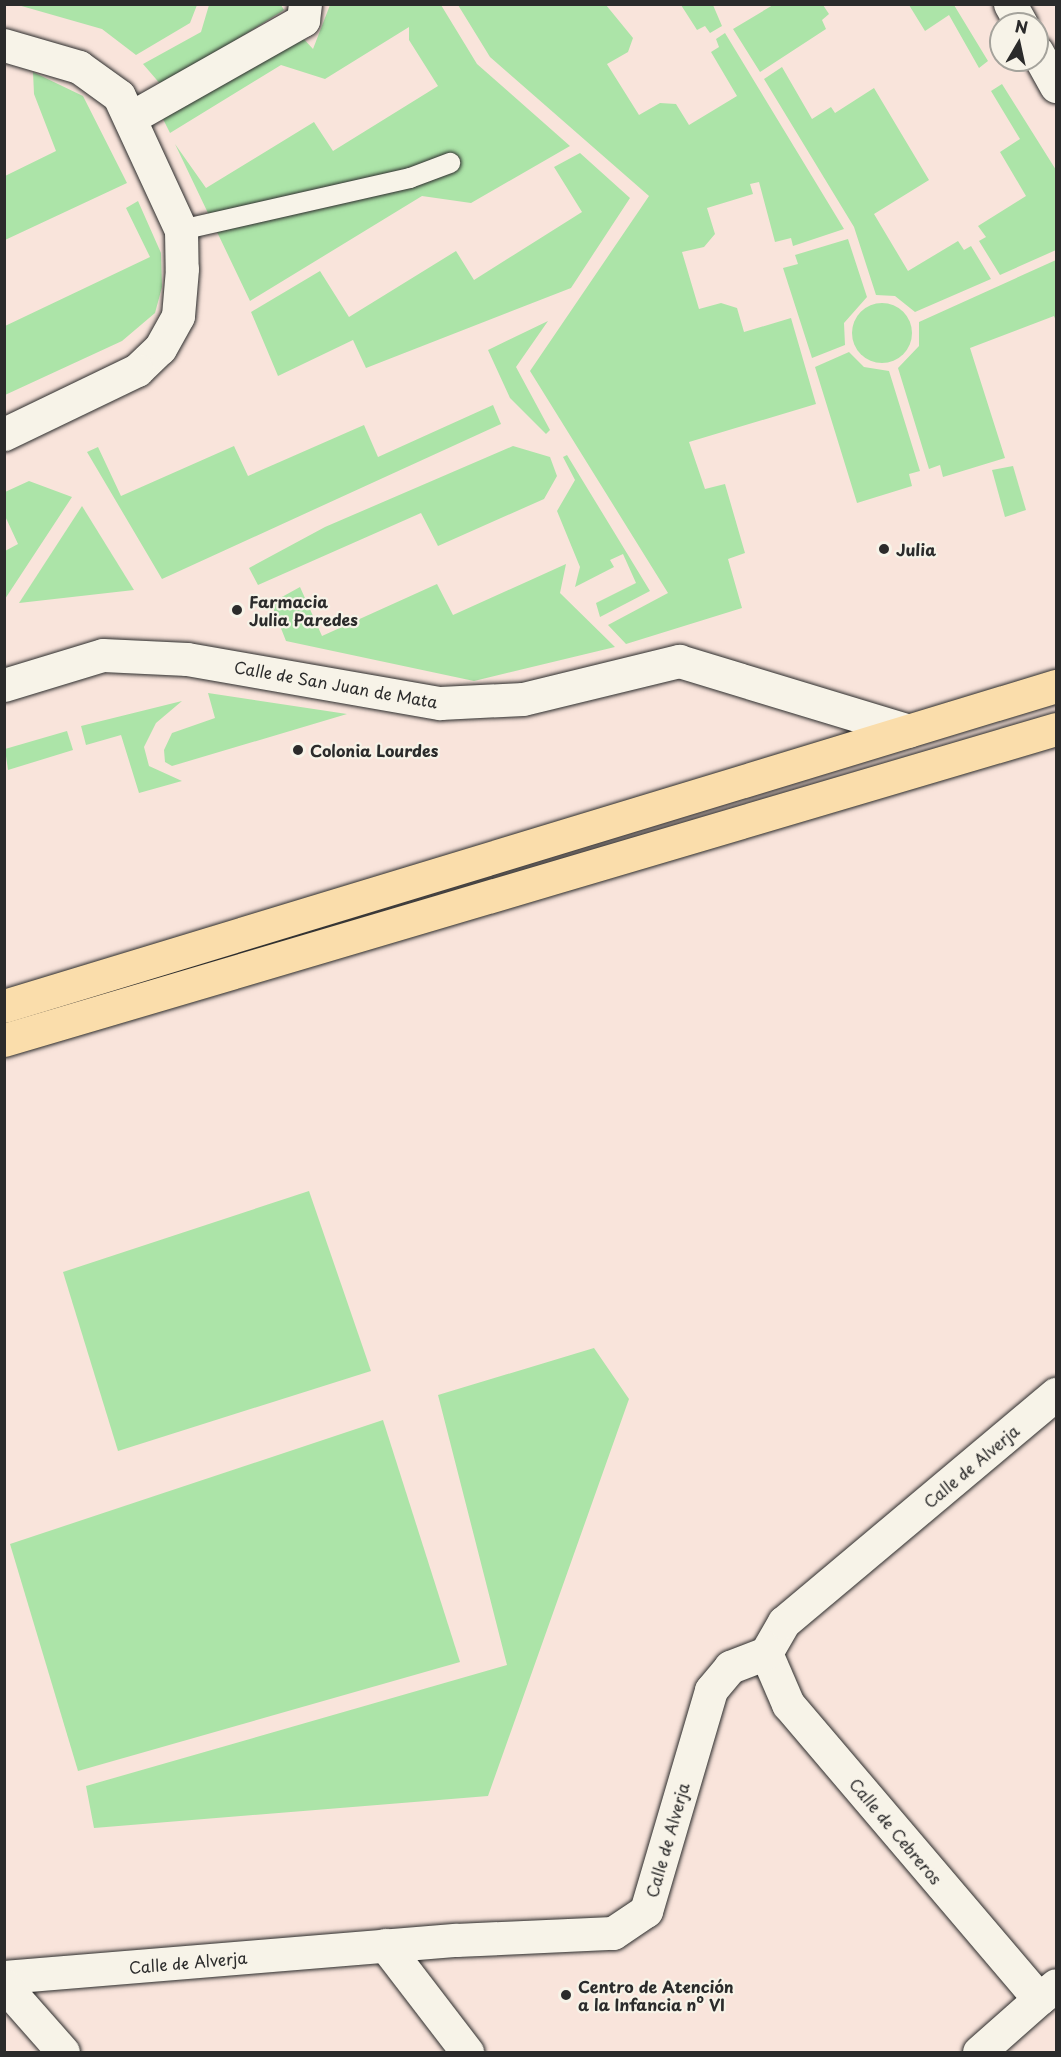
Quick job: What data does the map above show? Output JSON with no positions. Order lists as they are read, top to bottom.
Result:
{
  "streets": {
    "street": ["Calle de San Juan de Mata", "Calle de Alverja", "Calle de Cebreros"]
  },
  "crossings": [
    ["Calle de Alverja", "Calle de Cebreros"]
  ],
  "places": [
    "Julia",
    "Farmacia Julia Paredes",
    "Colonia Lourdes",
    "Centro de Atención a la Infancia nº VI"
  ],
  "north": "top"
}
